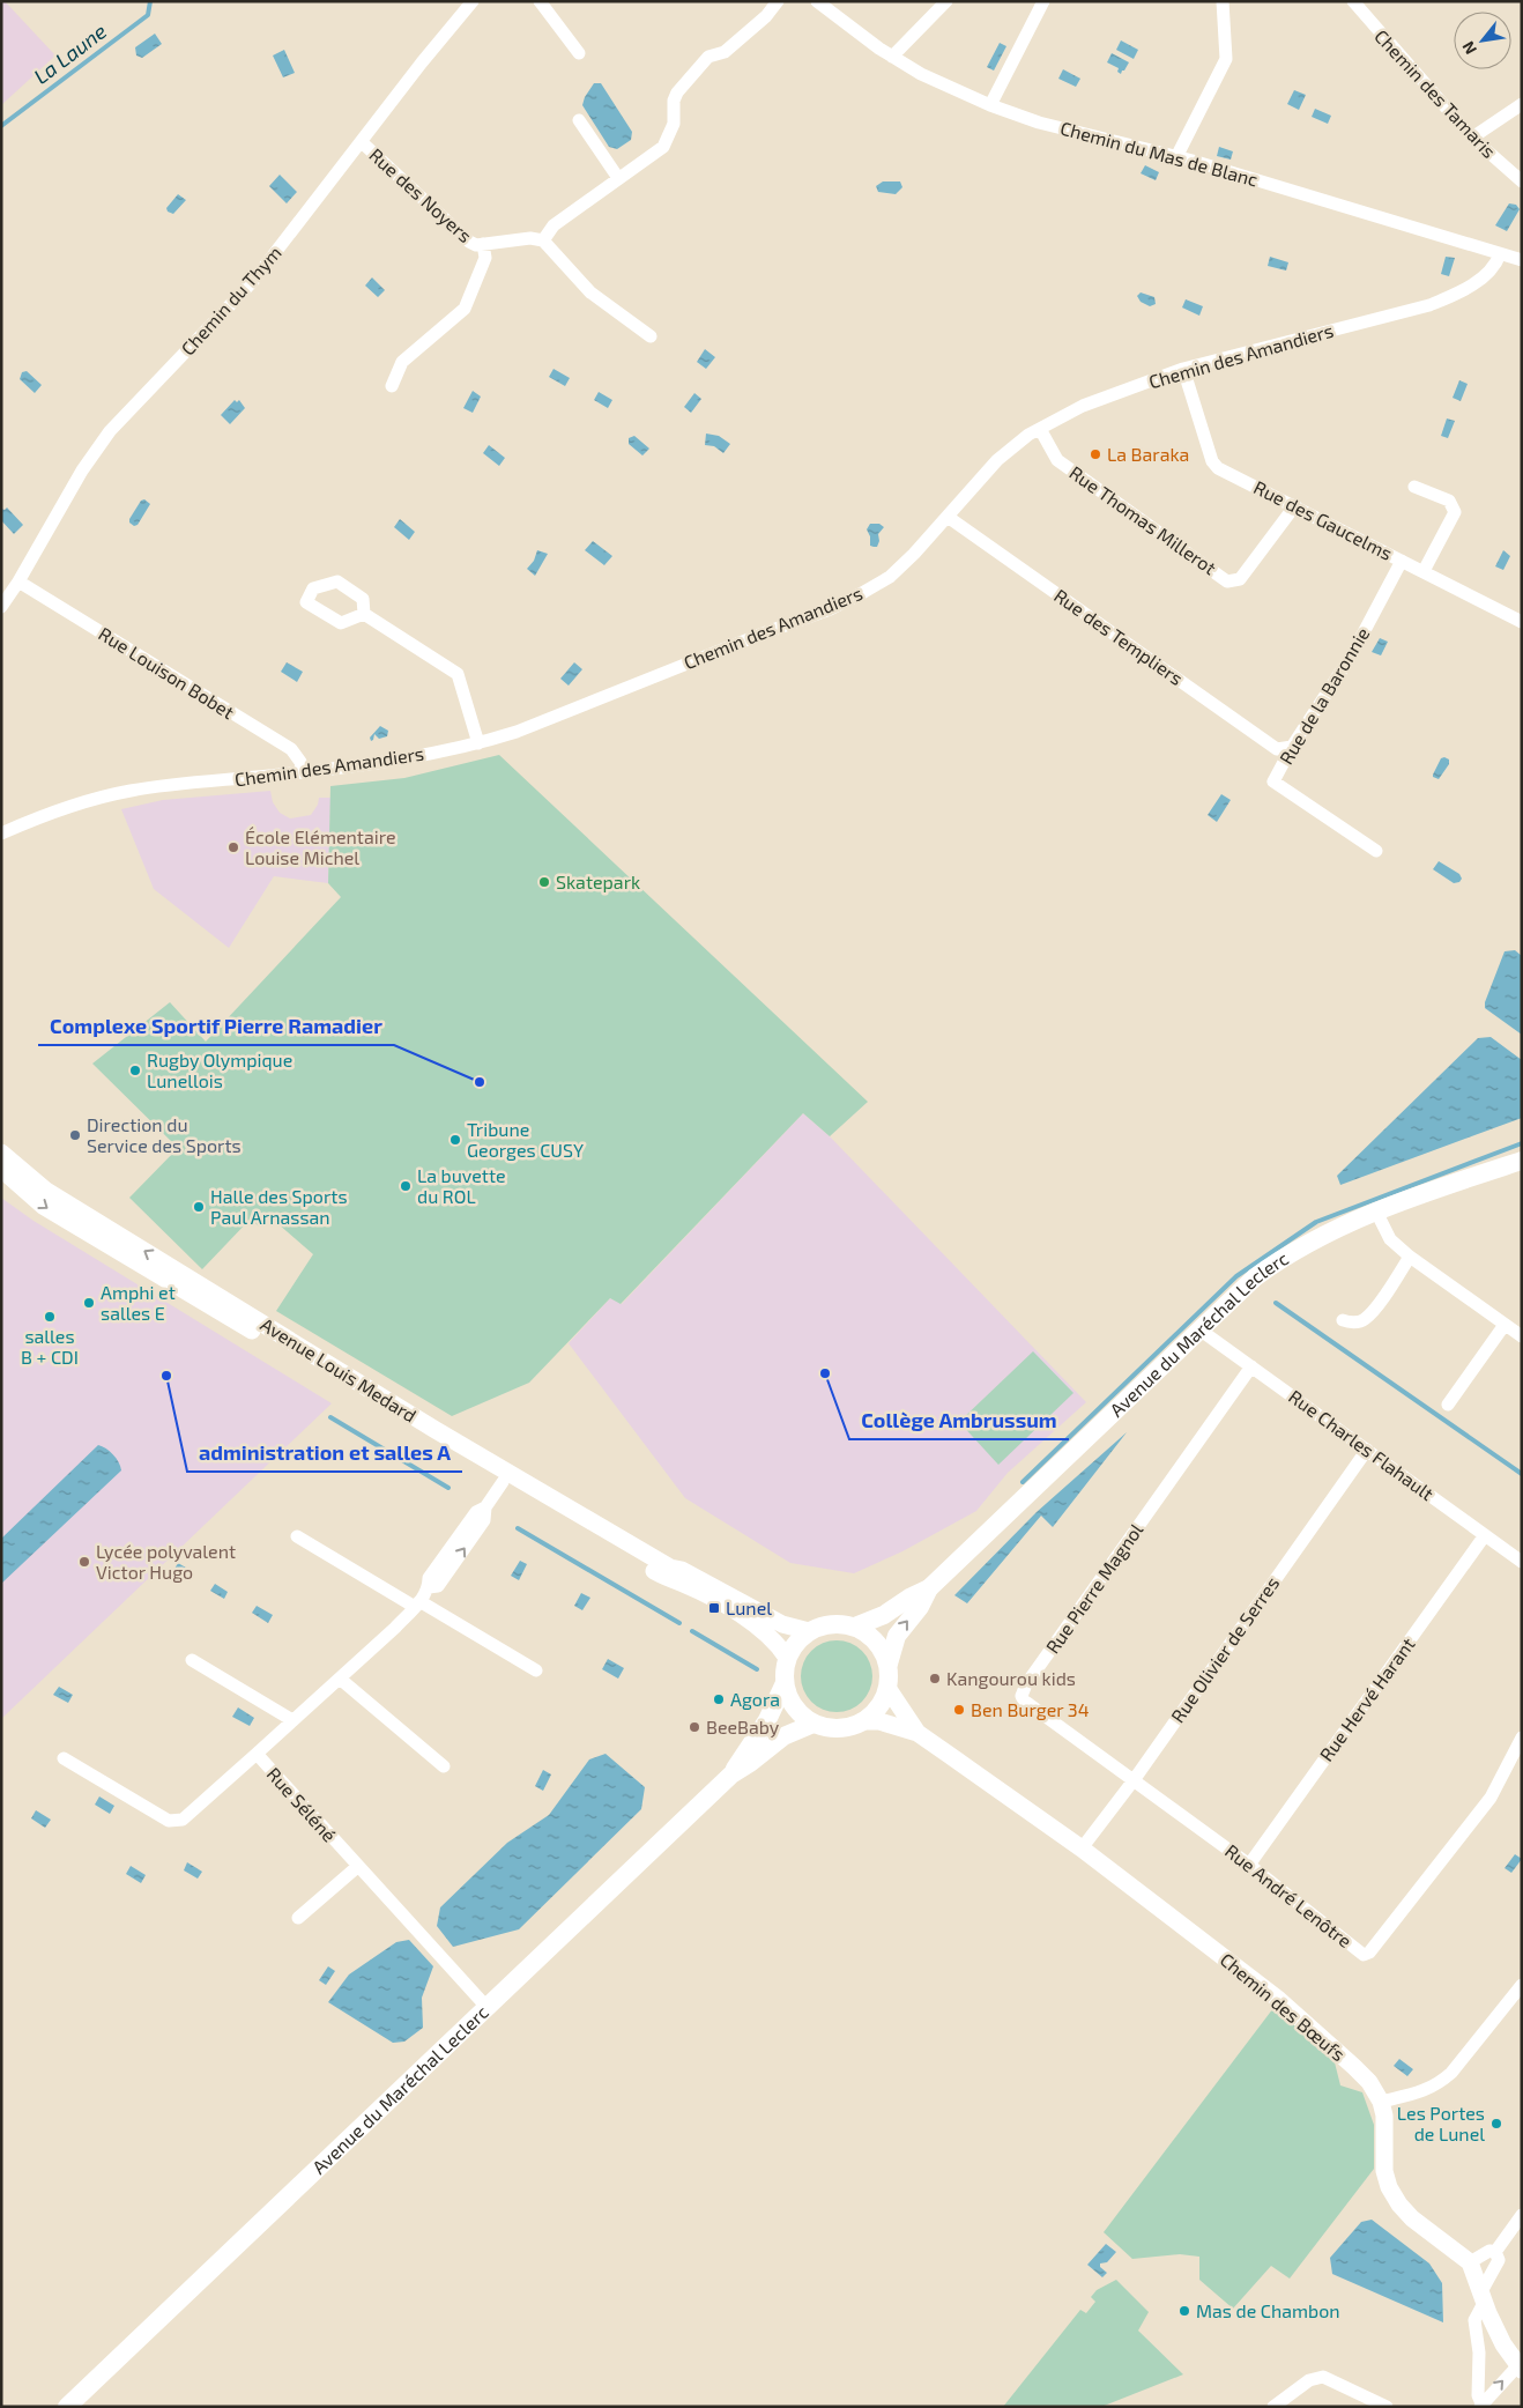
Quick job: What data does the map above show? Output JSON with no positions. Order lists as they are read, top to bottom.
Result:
{
  "streets": {
    "main road": ["Avenue du Maréchal Leclerc"],
    "street": [
      "Chemin des Tamaris",
      "Chemin du Mas de Blanc",
      "Rue des Noyers",
      "Chemin du Thym",
      "Chemin des Amandiers",
      "Rue Thomas Millerot",
      "Rue des Gaucelms",
      "Rue des Templiers",
      "Rue Louison Bobet",
      "Rue de la Baronnie",
      "Avenue Louis Medard",
      "Rue Charles Flahault",
      "Rue Pierre Magnol",
      "Rue Olivier de Serres",
      "Rue Hervé Harant",
      "Rue Séléné",
      "Rue André Lenôtre",
      "Chemin des Bœufs"
    ]
  },
  "crossings": [
    ["Chemin du Mas de Blanc", "Chemin des Amandiers"],
    ["Rue des Noyers", "Chemin du Thym"],
    ["Chemin du Thym", "Rue Louison Bobet"],
    ["Chemin des Amandiers", "Rue Thomas Millerot"],
    ["Chemin des Amandiers", "Rue des Gaucelms"],
    ["Chemin des Amandiers", "Rue des Templiers"],
    ["Chemin des Amandiers", "Rue Louison Bobet"],
    ["Rue Thomas Millerot", "Rue des Gaucelms"],
    ["Rue des Gaucelms", "Rue de la Baronnie"],
    ["Rue des Templiers", "Rue de la Baronnie"],
    ["Avenue du Maréchal Leclerc", "Avenue Louis Medard"],
    ["Avenue du Maréchal Leclerc", "Rue Charles Flahault"],
    ["Avenue du Maréchal Leclerc", "Rue Séléné"],
    ["Avenue du Maréchal Leclerc", "Chemin des Bœufs"],
    ["Avenue Louis Medard", "Rue Séléné"],
    ["Avenue Louis Medard", "Chemin des Bœufs"],
    ["Rue Charles Flahault", "Rue Pierre Magnol"],
    ["Rue Charles Flahault", "Rue Olivier de Serres"],
    ["Rue Charles Flahault", "Rue Hervé Harant"],
    ["Rue Pierre Magnol", "Rue Olivier de Serres"],
    ["Rue Pierre Magnol", "Rue André Lenôtre"],
    ["Rue Olivier de Serres", "Rue André Lenôtre"],
    ["Rue Olivier de Serres", "Chemin des Bœufs"],
    ["Rue Hervé Harant", "Rue André Lenôtre"]
  ],
  "water": ["La Laune"],
  "places": {
    "other": [
      "La Baraka",
      "École Elémentaire Louise Michel",
      "Skatepark",
      "Rugby Olympique Lunellois",
      "Complexe Sportif Pierre Ramadier",
      "Direction du Service des Sports",
      "Tribune Georges CUSY",
      "La buvette du ROL",
      "Halle des Sports Paul Arnassan",
      "Amphi et salles E",
      "salles B + CDI",
      "Collège Ambrussum",
      "administration et salles A",
      "Lycée polyvalent Victor Hugo",
      "Kangourou kids",
      "Agora",
      "Ben Burger 34",
      "BeeBaby",
      "Les Portes de Lunel",
      "Mas de Chambon"
    ],
    "transit": ["Lunel"]
  },
  "north": "bottom left"
}
